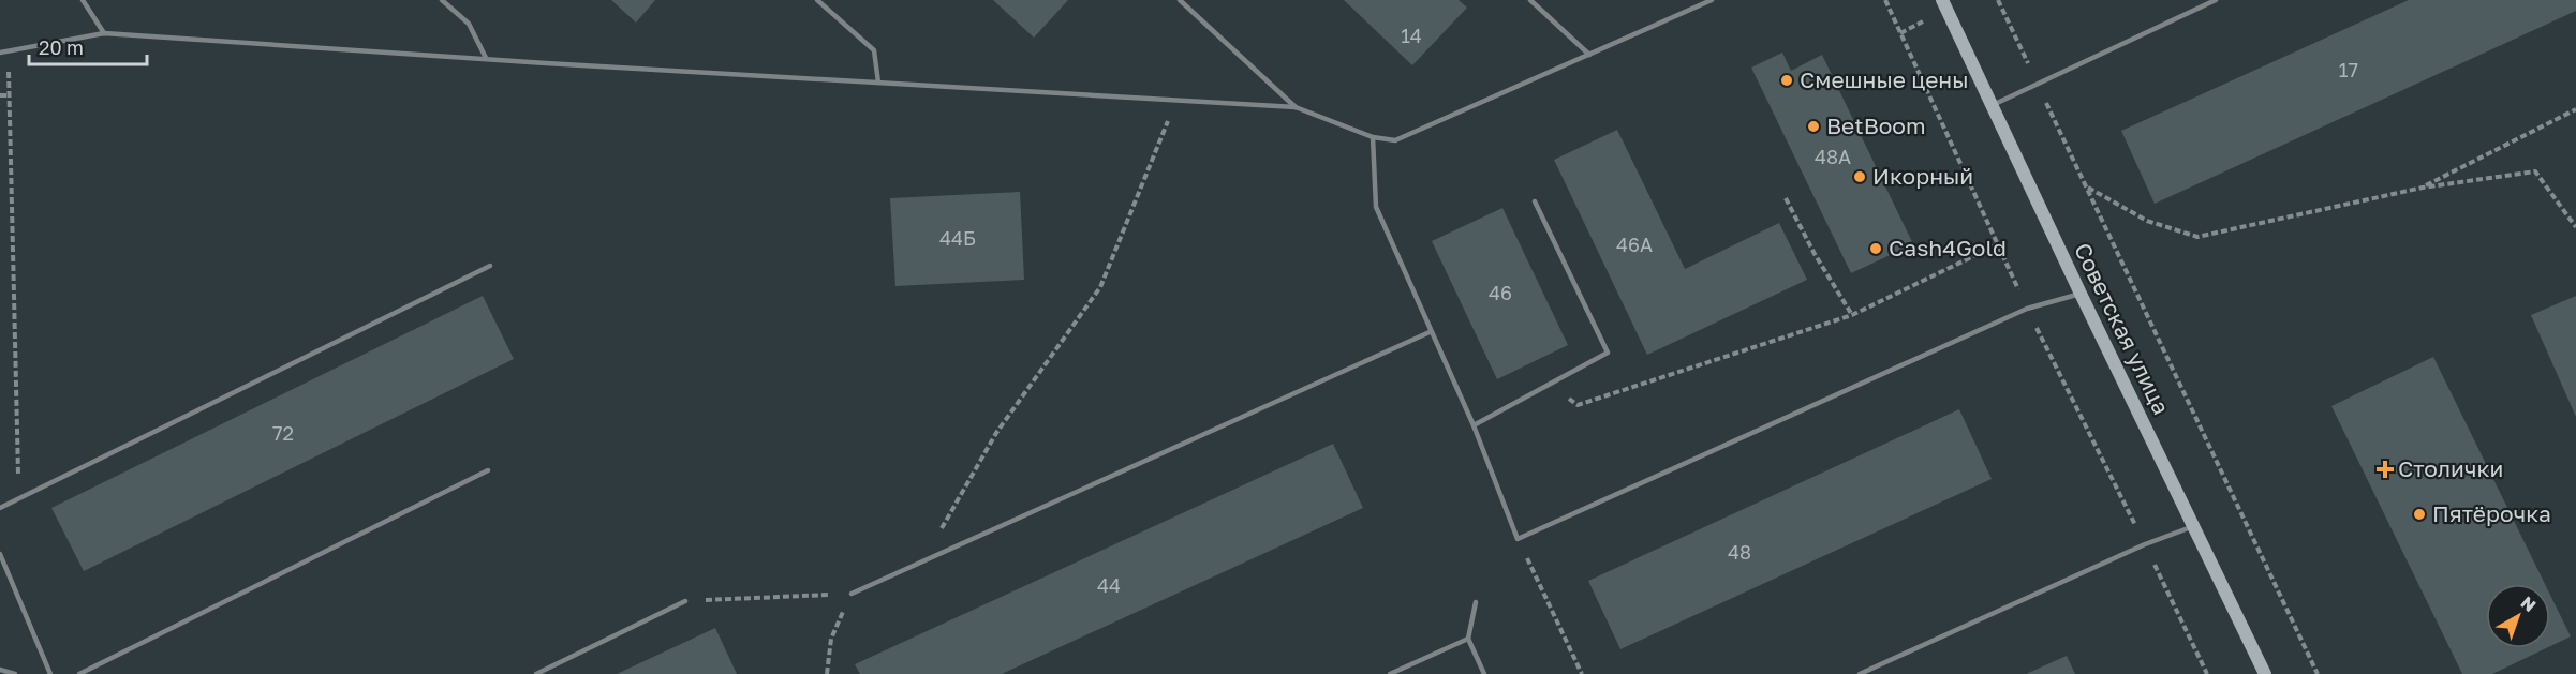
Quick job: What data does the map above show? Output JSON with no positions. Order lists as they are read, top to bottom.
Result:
{
  "streets": {
    "main road": ["Советская улица"]
  },
  "places": {
    "other": [
      "Смешные цены",
      "BetBoom",
      "Икорный",
      "Cash4Gold",
      "Пятёрочка"
    ],
    "health": ["Столички"]
  },
  "house_numbers": [
    "14",
    "17",
    "48А",
    "44Б",
    "46А",
    "46",
    "72",
    "48",
    "44"
  ],
  "scale_bar": "20 m",
  "north": "top right"
}
